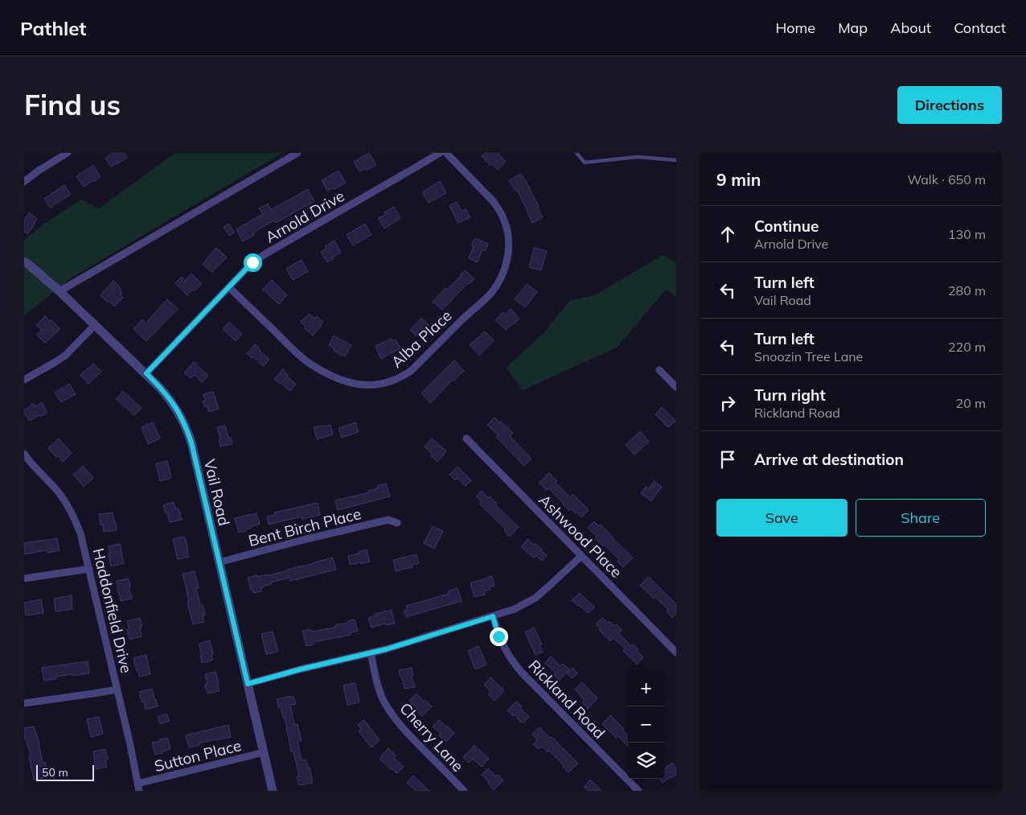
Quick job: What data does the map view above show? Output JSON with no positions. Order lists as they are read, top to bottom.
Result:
{
  "streets": {
    "street": [
      "Arnold Drive",
      "Alba Place",
      "Vail Road",
      "Bent Birch Place",
      "Ashwood Place",
      "Haddonfield Drive",
      "Rickland Road",
      "Cherry Lane",
      "Sutton Place"
    ]
  },
  "crossings": [
    ["Arnold Drive", "Alba Place"],
    ["Arnold Drive", "Vail Road"],
    ["Vail Road", "Bent Birch Place"],
    ["Vail Road", "Sutton Place"],
    ["Haddonfield Drive", "Sutton Place"]
  ],
  "scale_bar": "50 m",
  "page": {
    "header": "Pathlet",
    "nav": [
      "Home",
      "Map",
      "About",
      "Contact"
    ],
    "buttons": [
      "Directions",
      ["Save", "Share"]
    ],
    "title": "Find us",
    "heading": ["9 min", "Walk · 650 m"],
    "list": [
      ["Continue", "Arnold Drive", "130 m"],
      ["Turn left", "Vail Road", "280 m"],
      ["Turn left", "Snoozin Tree Lane", "220 m"],
      ["Turn right", "Rickland Road", "20 m"],
      "Arrive at destination"
    ],
    "map_buttons": ["+", "−"],
    "scale": "50 m"
  }
}
